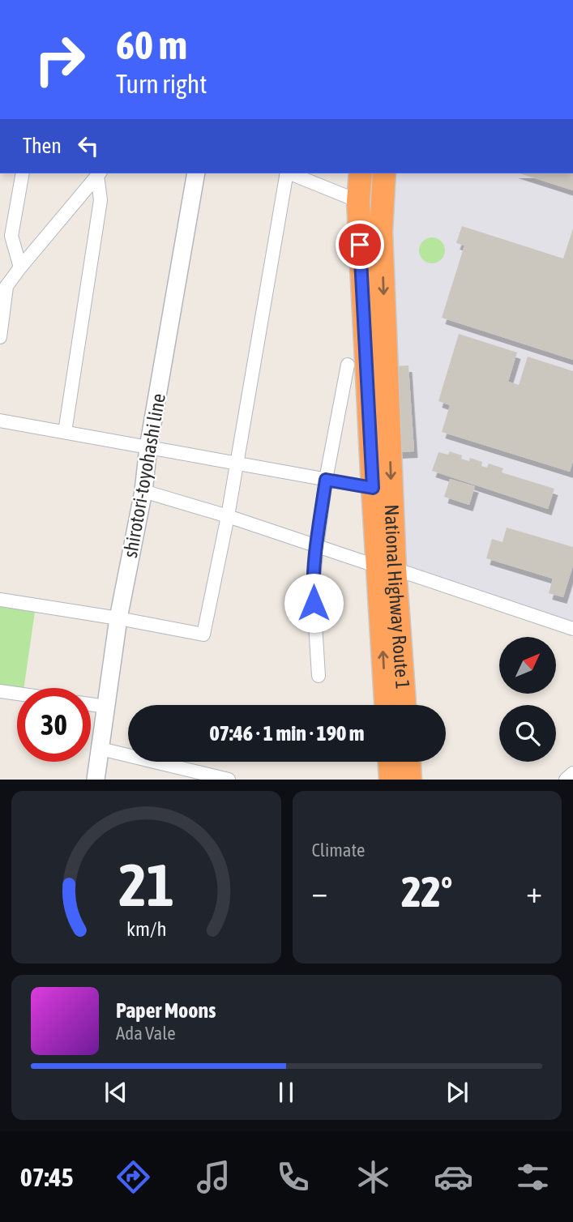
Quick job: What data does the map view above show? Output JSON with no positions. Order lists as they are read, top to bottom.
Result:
{
  "streets": {
    "highway": ["National Highway Route 1"],
    "main road": ["shirotori-toyohashi line"]
  },
  "north": "top right",
  "page": {
    "turn": ["60 m", "Turn right"],
    "then": "Then",
    "limit": "30",
    "trip": "07:46 · 1 min · 190 m",
    "tile": "Climate",
    "heat": ["−", "22°", "+"],
    "song": ["Paper Moons", "Ada Vale"],
    "tabs": "07:45",
    "gauge": ["21", "km/h"]
  }
}
